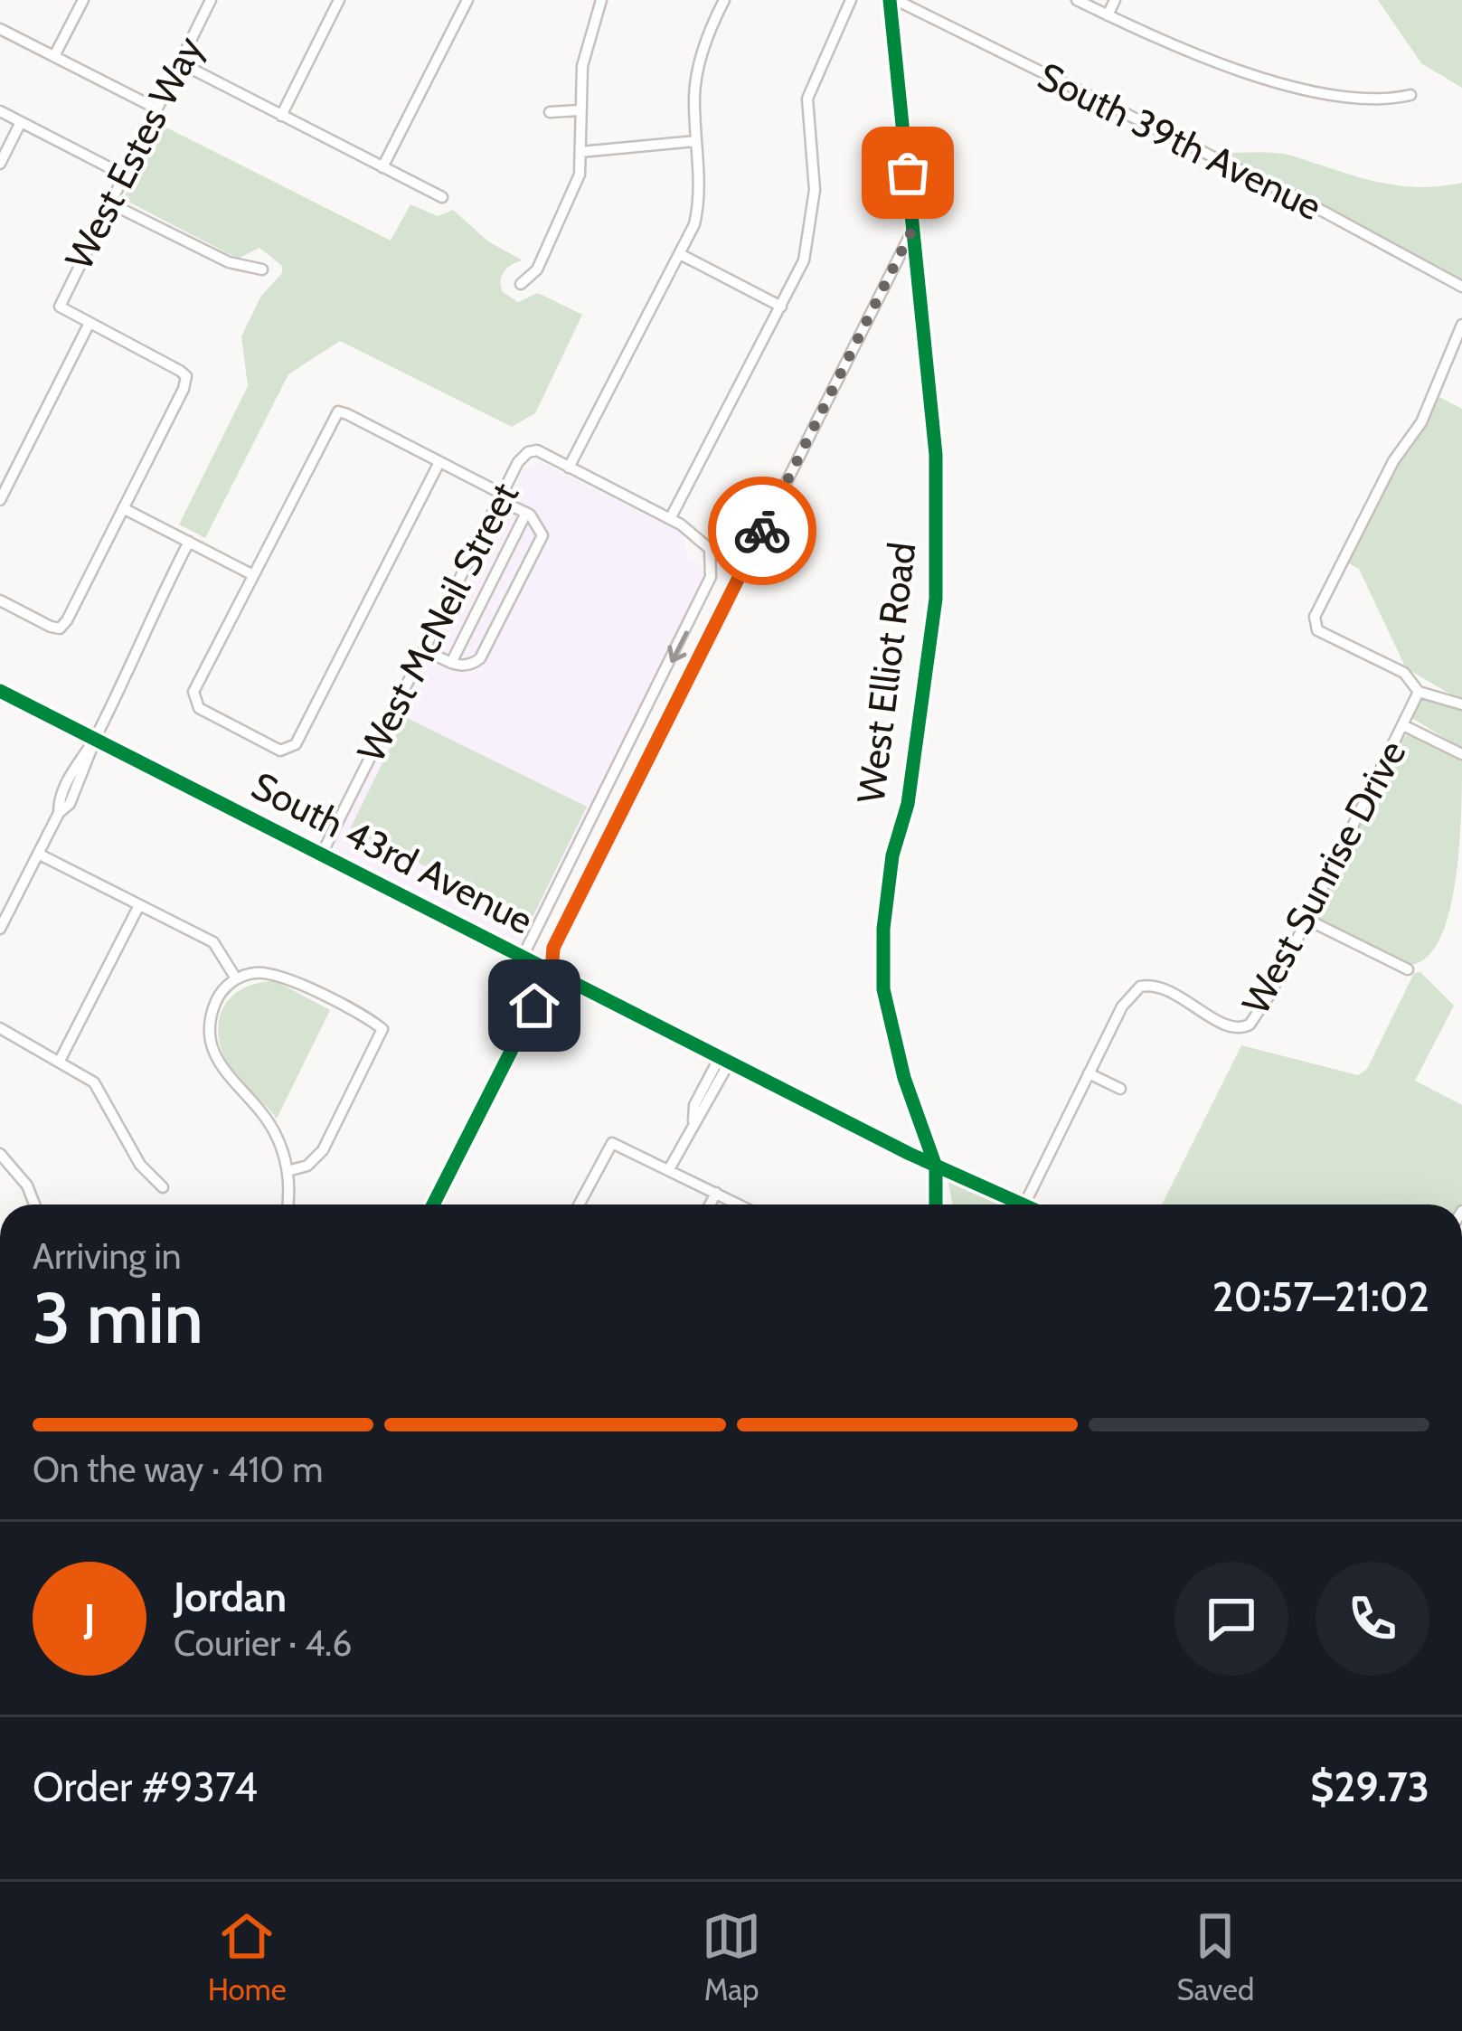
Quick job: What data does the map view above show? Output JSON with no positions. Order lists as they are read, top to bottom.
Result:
{
  "streets": {
    "street": [
      "South 39th Avenue",
      "West Estes Way",
      "West McNeil Street",
      "West Elliot Road",
      "South 43rd Avenue",
      "West Sunrise Drive"
    ]
  },
  "crossings": [
    ["South 39th Avenue", "West Elliot Road"],
    ["West McNeil Street", "South 43rd Avenue"],
    ["West Elliot Road", "South 43rd Avenue"],
    ["South 43rd Avenue", "West Sunrise Drive"]
  ],
  "page": {
    "heading": ["3 min", "Arriving in", "20:57–21:02"],
    "panel": [
      "Jordan",
      "Courier · 4.6",
      "Order #9374",
      "$29.73"
    ],
    "bar": "On the way · 410 m",
    "round": "J",
    "tabs": ["Home", "Map", "Saved"]
  }
}
